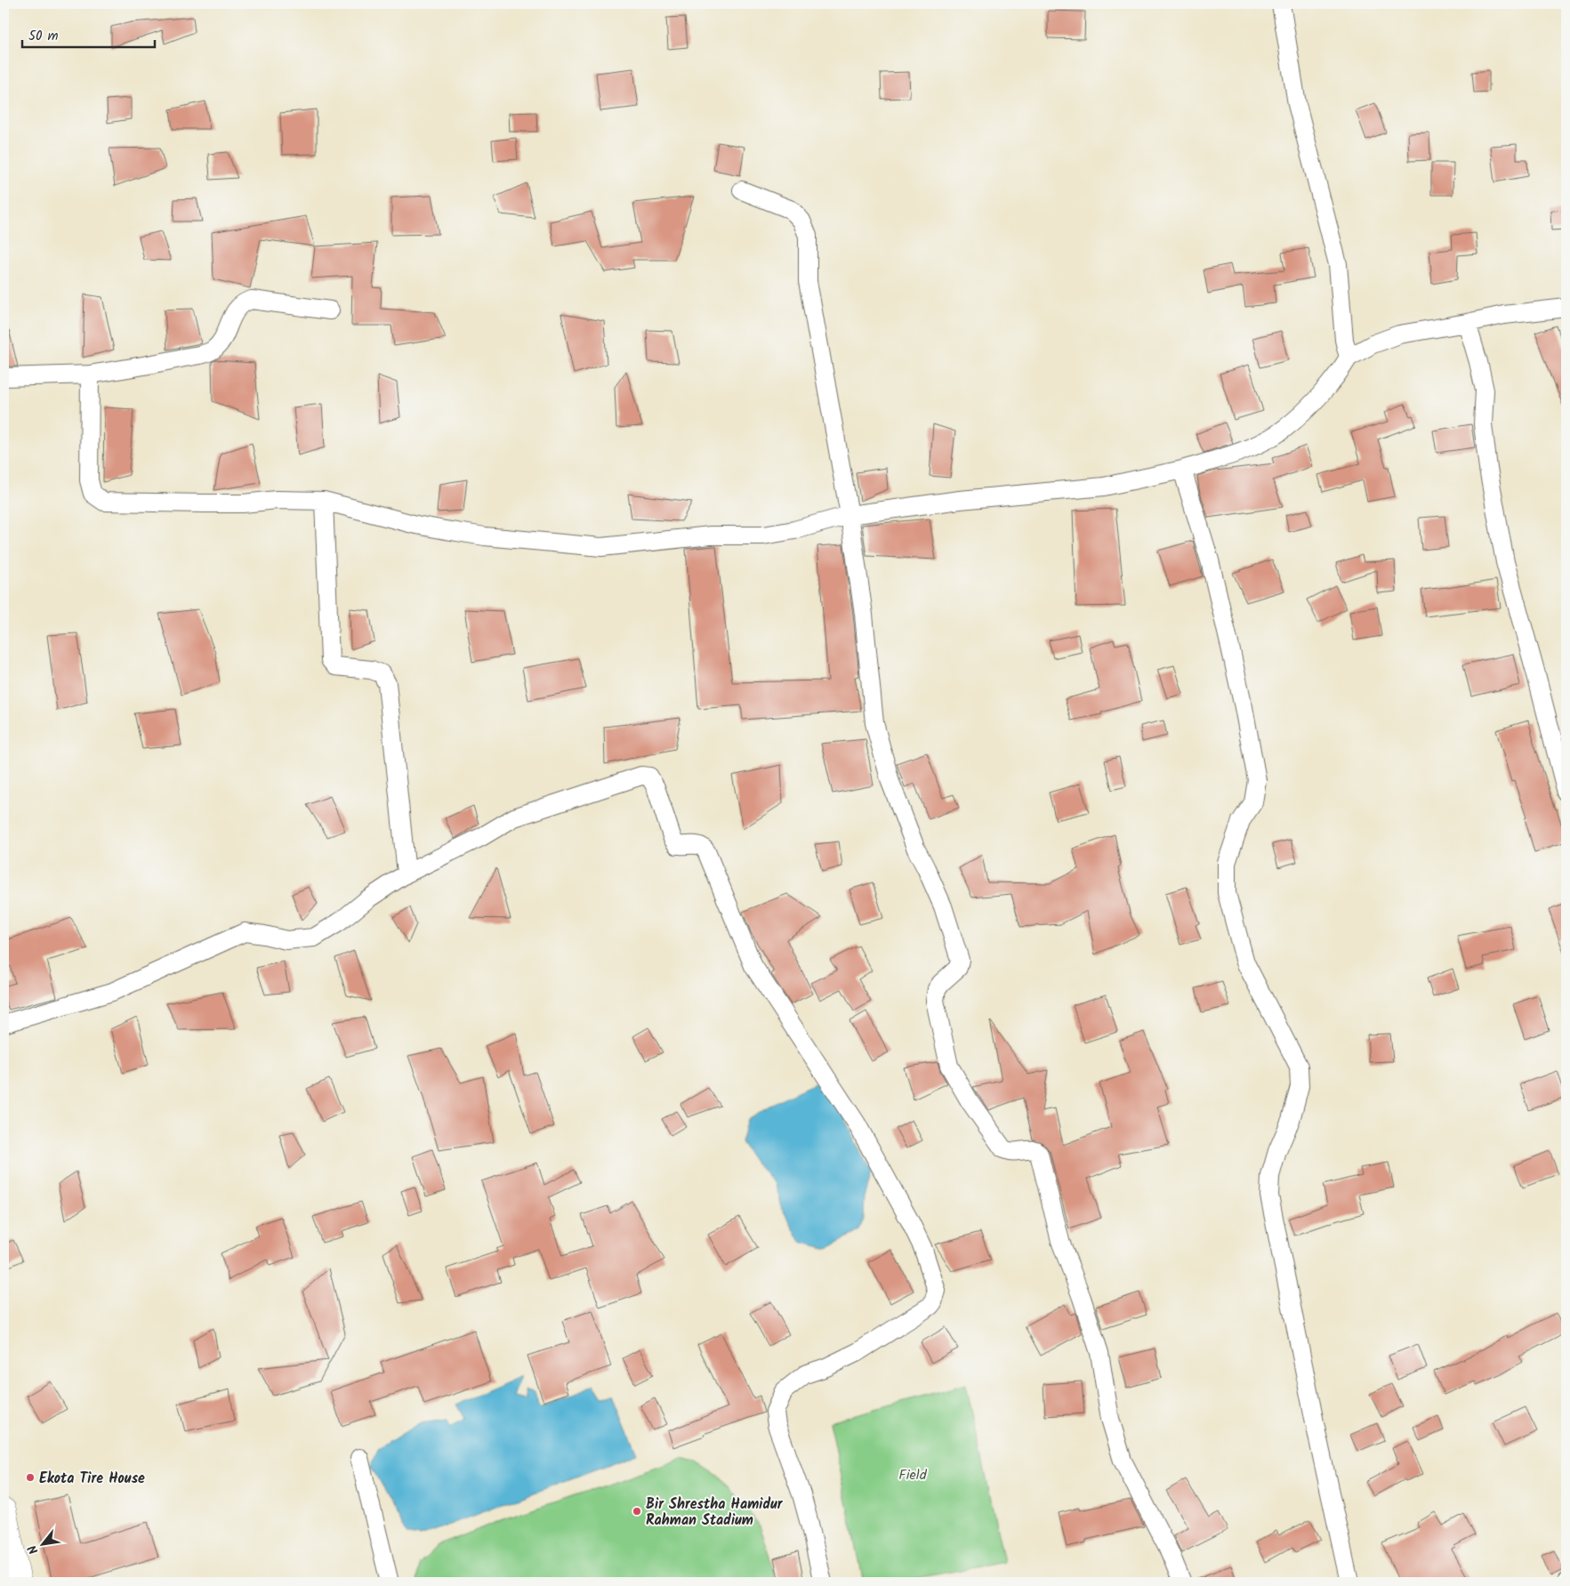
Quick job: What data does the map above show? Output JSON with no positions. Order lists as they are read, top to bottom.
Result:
{
  "parks": ["Field"],
  "places": ["Ekota Tire House", "Bir Shrestha Hamidur Rahman Stadium"],
  "scale_bar": "50 m",
  "north": "bottom left"
}
